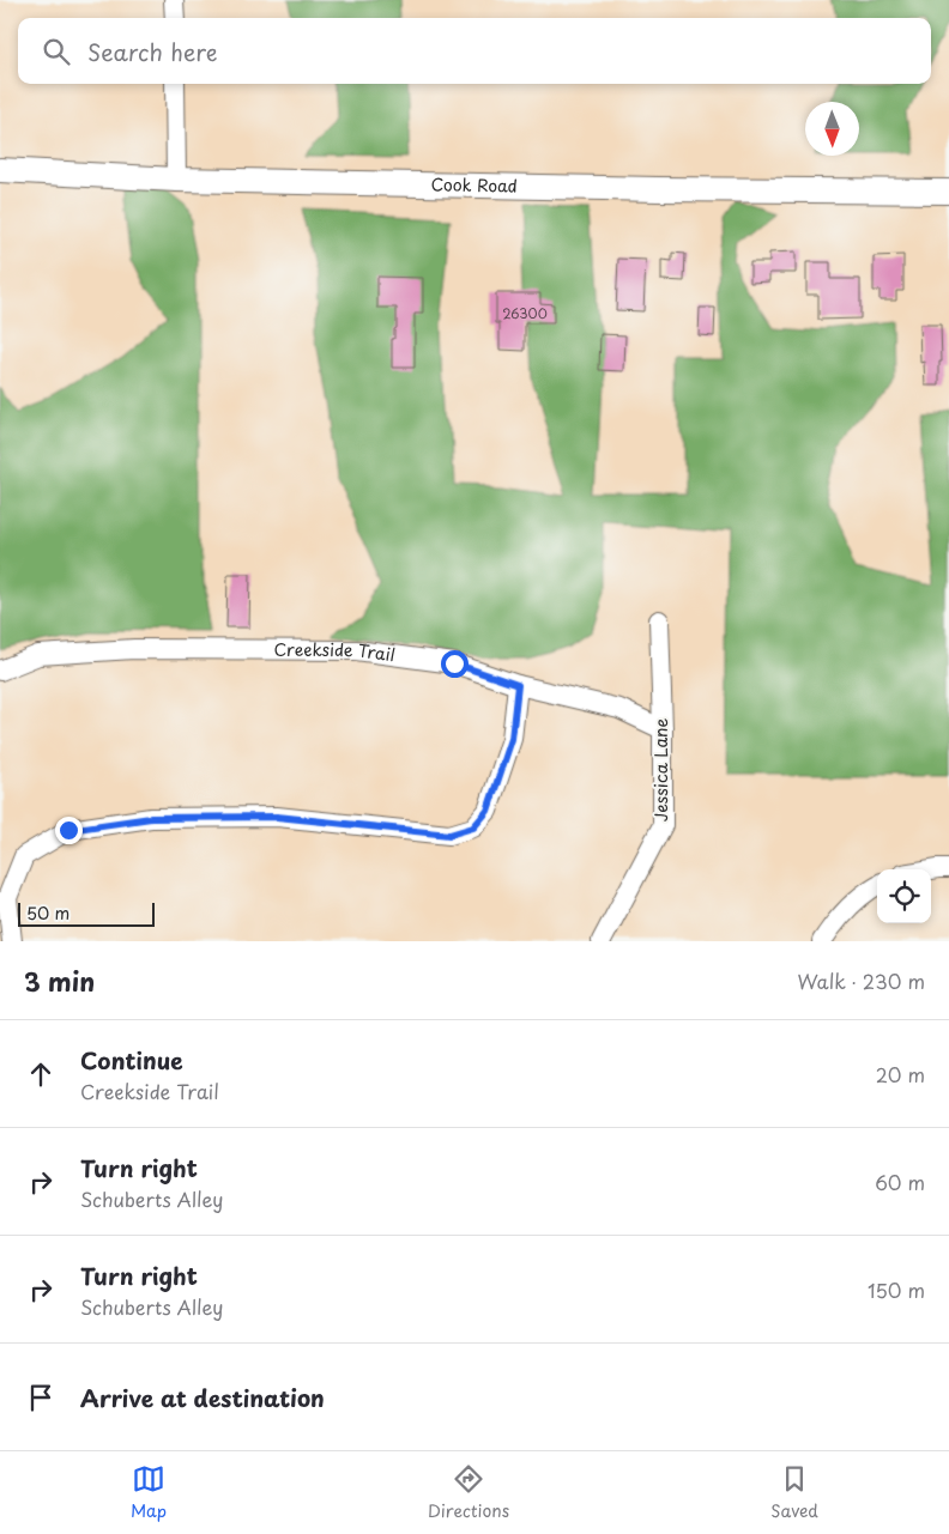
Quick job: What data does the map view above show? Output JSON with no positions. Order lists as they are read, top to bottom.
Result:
{
  "streets": {
    "street": ["Cook Road", "Creekside Trail", "Jessica Lane"]
  },
  "crossings": [
    ["Creekside Trail", "Jessica Lane"]
  ],
  "house_numbers": ["26300"],
  "scale_bar": "50 m",
  "north": "bottom",
  "page": {
    "search": "Search here",
    "scale": "50 m",
    "heading": ["3 min", "Walk · 230 m"],
    "list": [
      ["Continue", "Creekside Trail", "20 m"],
      ["Turn right", "Schuberts Alley", "60 m"],
      ["Turn right", "Schuberts Alley", "150 m"],
      "Arrive at destination"
    ],
    "nav": ["Map", "Directions", "Saved"]
  }
}
